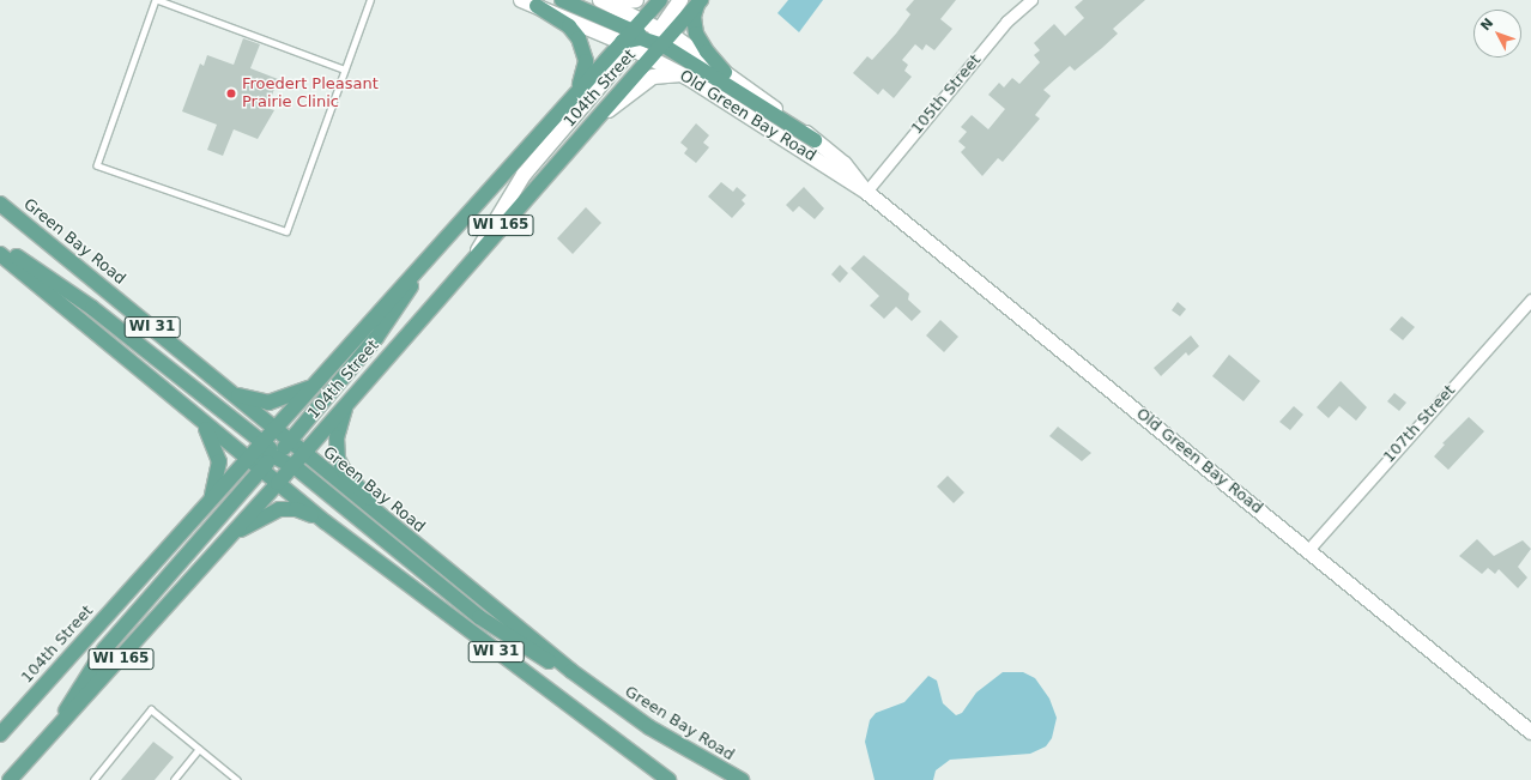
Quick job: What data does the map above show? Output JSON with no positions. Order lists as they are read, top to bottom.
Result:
{
  "streets": {
    "main road": [
      "104th Street",
      "WI 165",
      "Green Bay Road",
      "WI 31"
    ],
    "street": ["105th Street", "Old Green Bay Road", "107th Street"]
  },
  "crossings": [
    ["104th Street", "Old Green Bay Road"],
    ["104th Street", "Green Bay Road"],
    ["104th Street", "WI 31"],
    ["105th Street", "Old Green Bay Road"],
    ["Old Green Bay Road", "107th Street"]
  ],
  "places": ["Froedert Pleasant Prairie Clinic"],
  "north": "top left"
}
